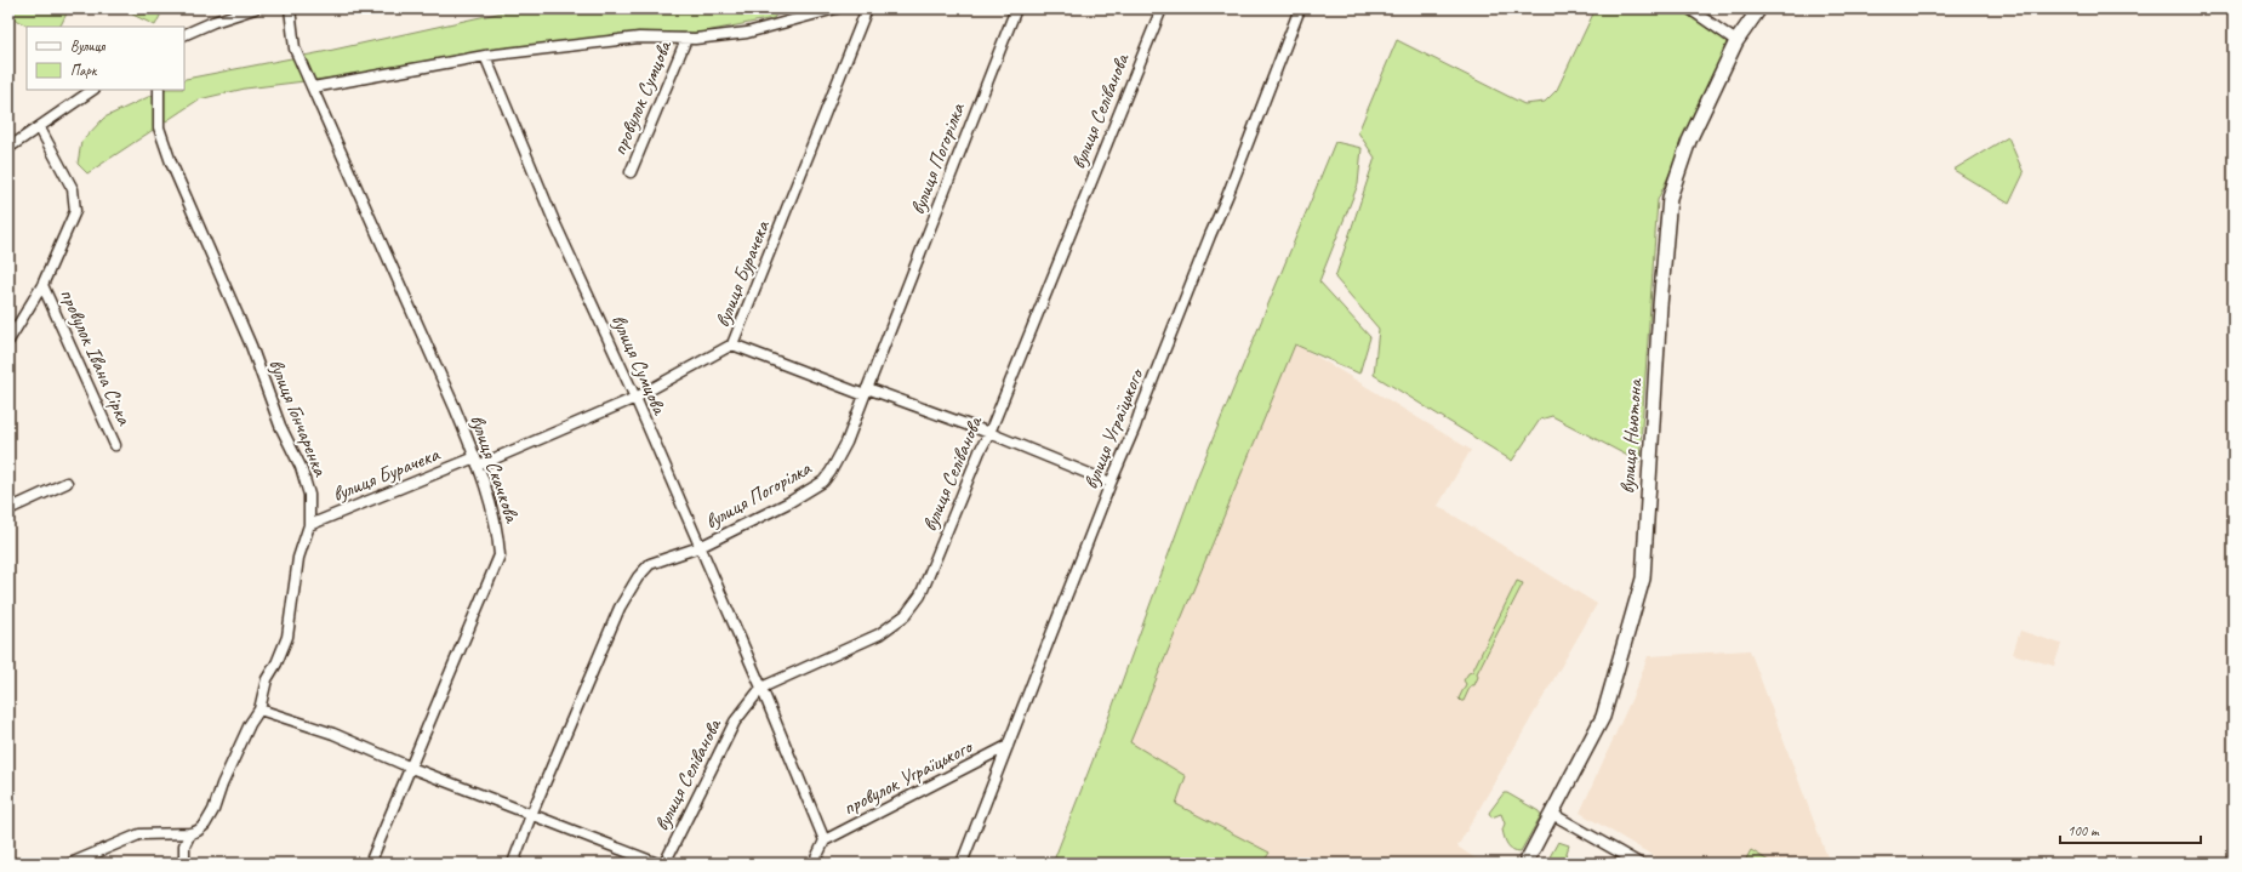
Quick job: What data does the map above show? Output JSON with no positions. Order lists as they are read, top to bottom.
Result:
{
  "streets": {
    "street": [
      "провулок Сумцова",
      "вулиця Селіванова",
      "вулиця Погорілка",
      "вулиця Бурачека",
      "провулок Івана Сірка",
      "вулиця Сумцова",
      "вулиця Гончаренка",
      "вулиця Уграїцького",
      "вулиця Ньютона",
      "вулиця Скачкова",
      "провулок Уграїцького"
    ]
  },
  "crossings": [
    ["вулиця Селіванова", "вулиця Сумцова"],
    ["вулиця Селіванова", "провулок Уграїцького"],
    ["вулиця Погорілка", "вулиця Сумцова"],
    ["вулиця Бурачека", "вулиця Сумцова"],
    ["вулиця Бурачека", "вулиця Гончаренка"],
    ["вулиця Бурачека", "вулиця Скачкова"],
    ["вулиця Сумцова", "провулок Уграїцького"],
    ["вулиця Уграїцького", "провулок Уграїцького"]
  ],
  "legend": ["Вулиця", "Парк"],
  "scale_bar": "100 m"
}
